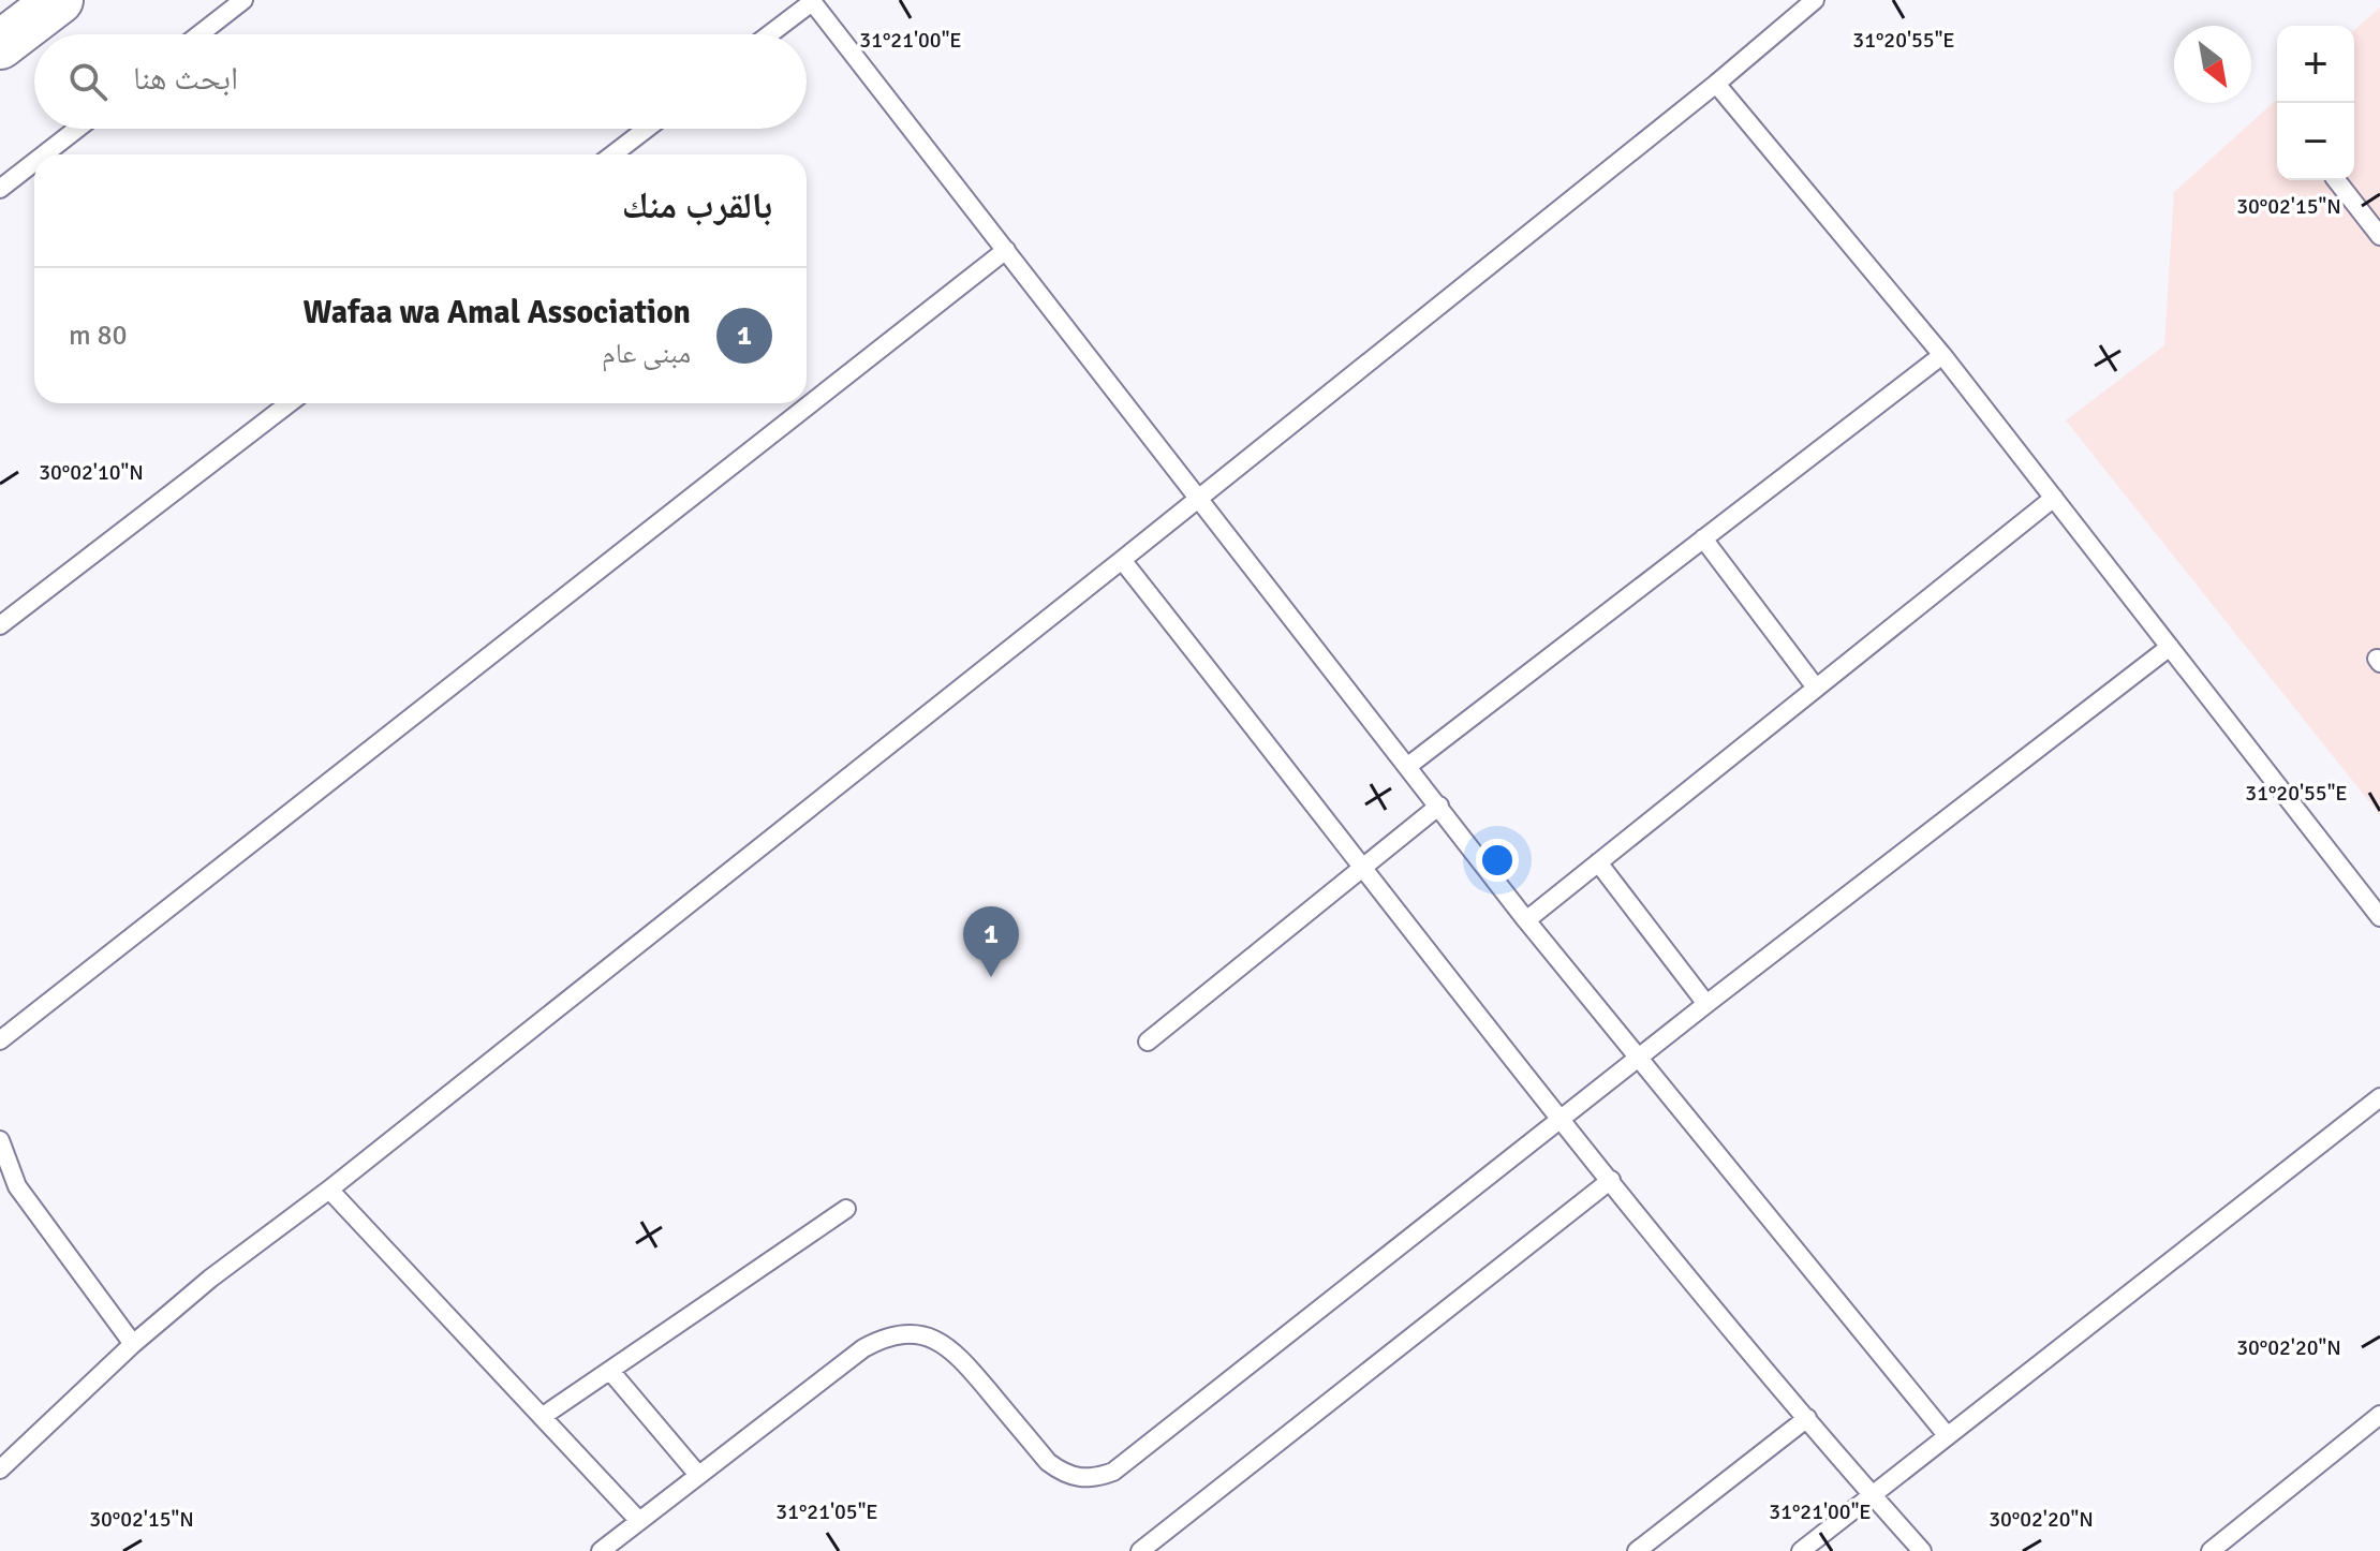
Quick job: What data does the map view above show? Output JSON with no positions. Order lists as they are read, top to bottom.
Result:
{
  "north": "bottom right",
  "page": {
    "map_buttons": ["+", "−"],
    "search": "ابحث هنا",
    "heading": "بالقرب منك",
    "list": [
      {
        "mark": "1",
        "name": "Wafaa wa Amal Association",
        "note": "مبنى عام",
        "value": "80 m"
      }
    ],
    "pins": "1"
  },
  "coordinates": [
    "31°21'00\"E",
    "31°20'55\"E",
    "30°02'15\"N",
    "30°02'10\"N",
    "30°02'20\"N",
    "31°21'05\"E"
  ]
}
